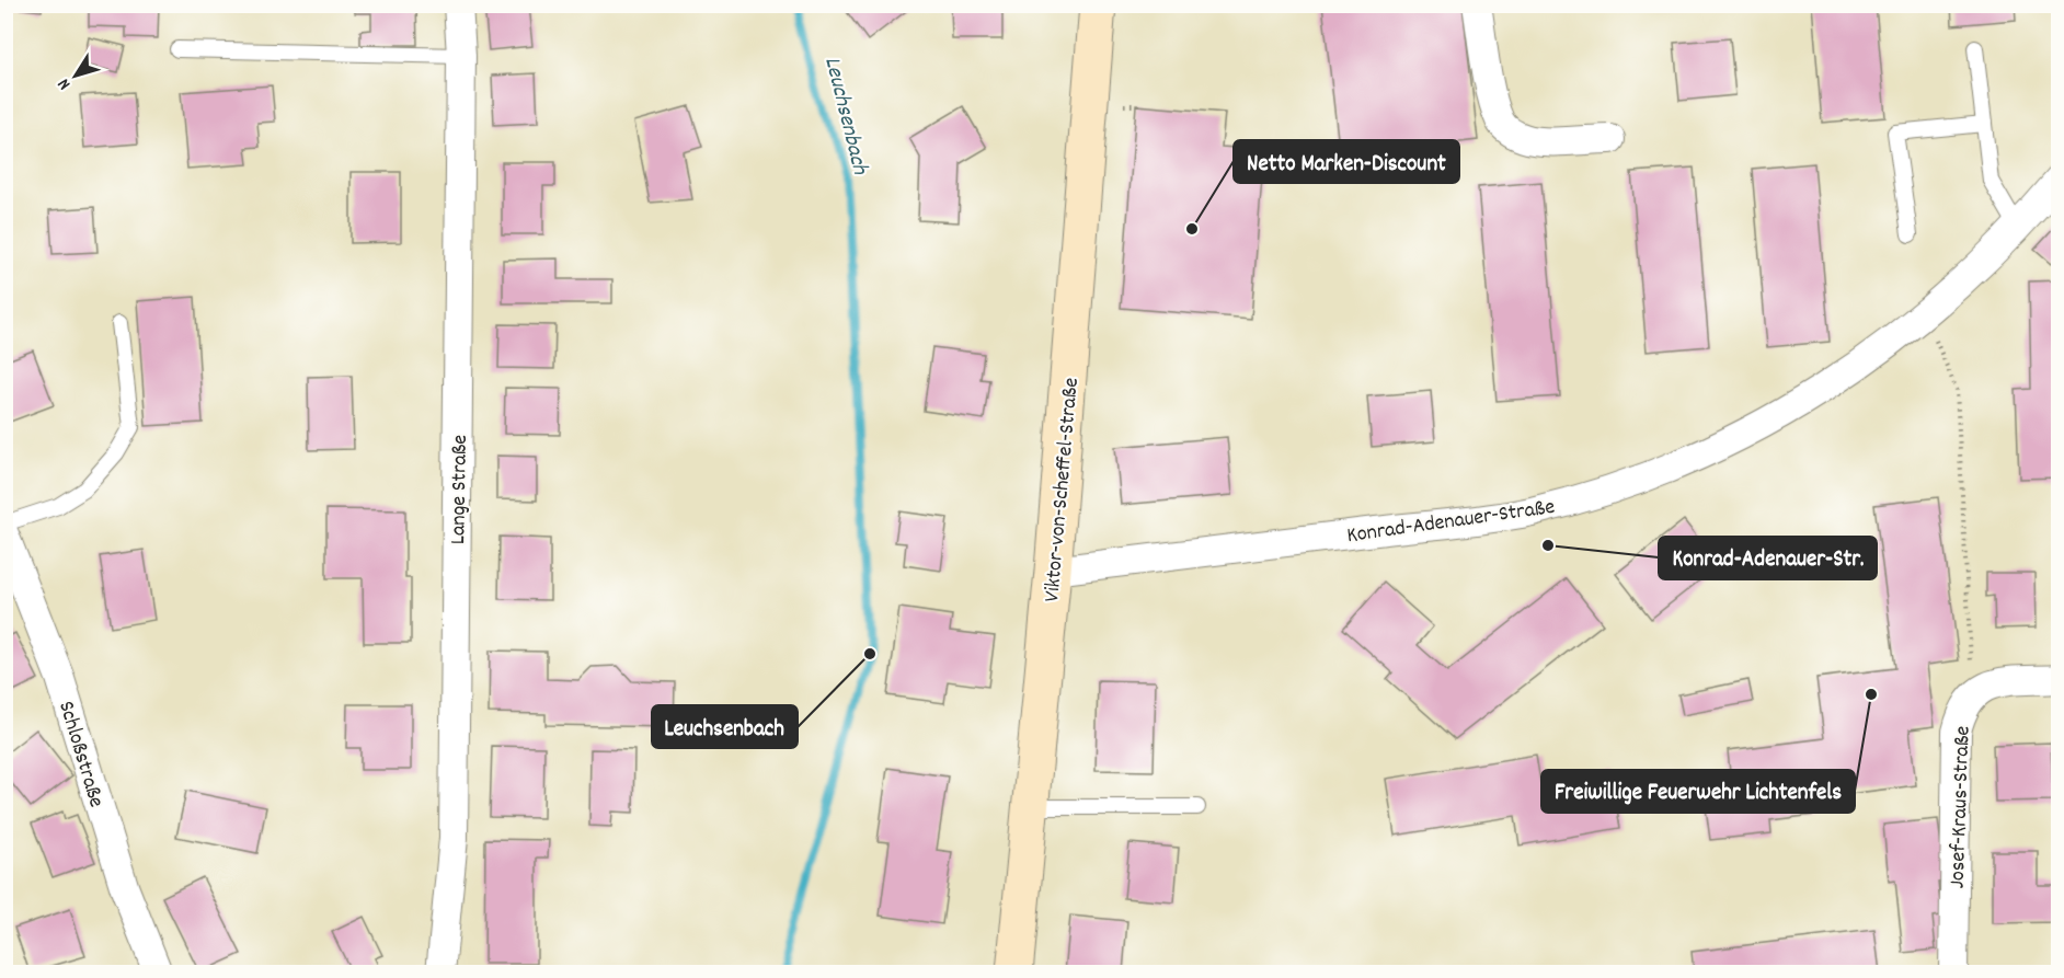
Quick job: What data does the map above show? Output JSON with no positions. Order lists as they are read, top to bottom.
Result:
{
  "streets": {
    "street": [
      "Lange Straße",
      "Viktor-von-Scheffel-Straße",
      "Konrad-Adenauer-Straße",
      "Schloßstraße",
      "Josef-Kraus-Straße"
    ]
  },
  "crossings": [
    ["Viktor-von-Scheffel-Straße", "Konrad-Adenauer-Straße"]
  ],
  "water": ["Leuchsenbach"],
  "places": [
    "Netto Marken-Discount",
    "Konrad-Adenauer-Str.",
    "Leuchsenbach",
    "Freiwillige Feuerwehr Lichtenfels"
  ],
  "north": "bottom left"
}
